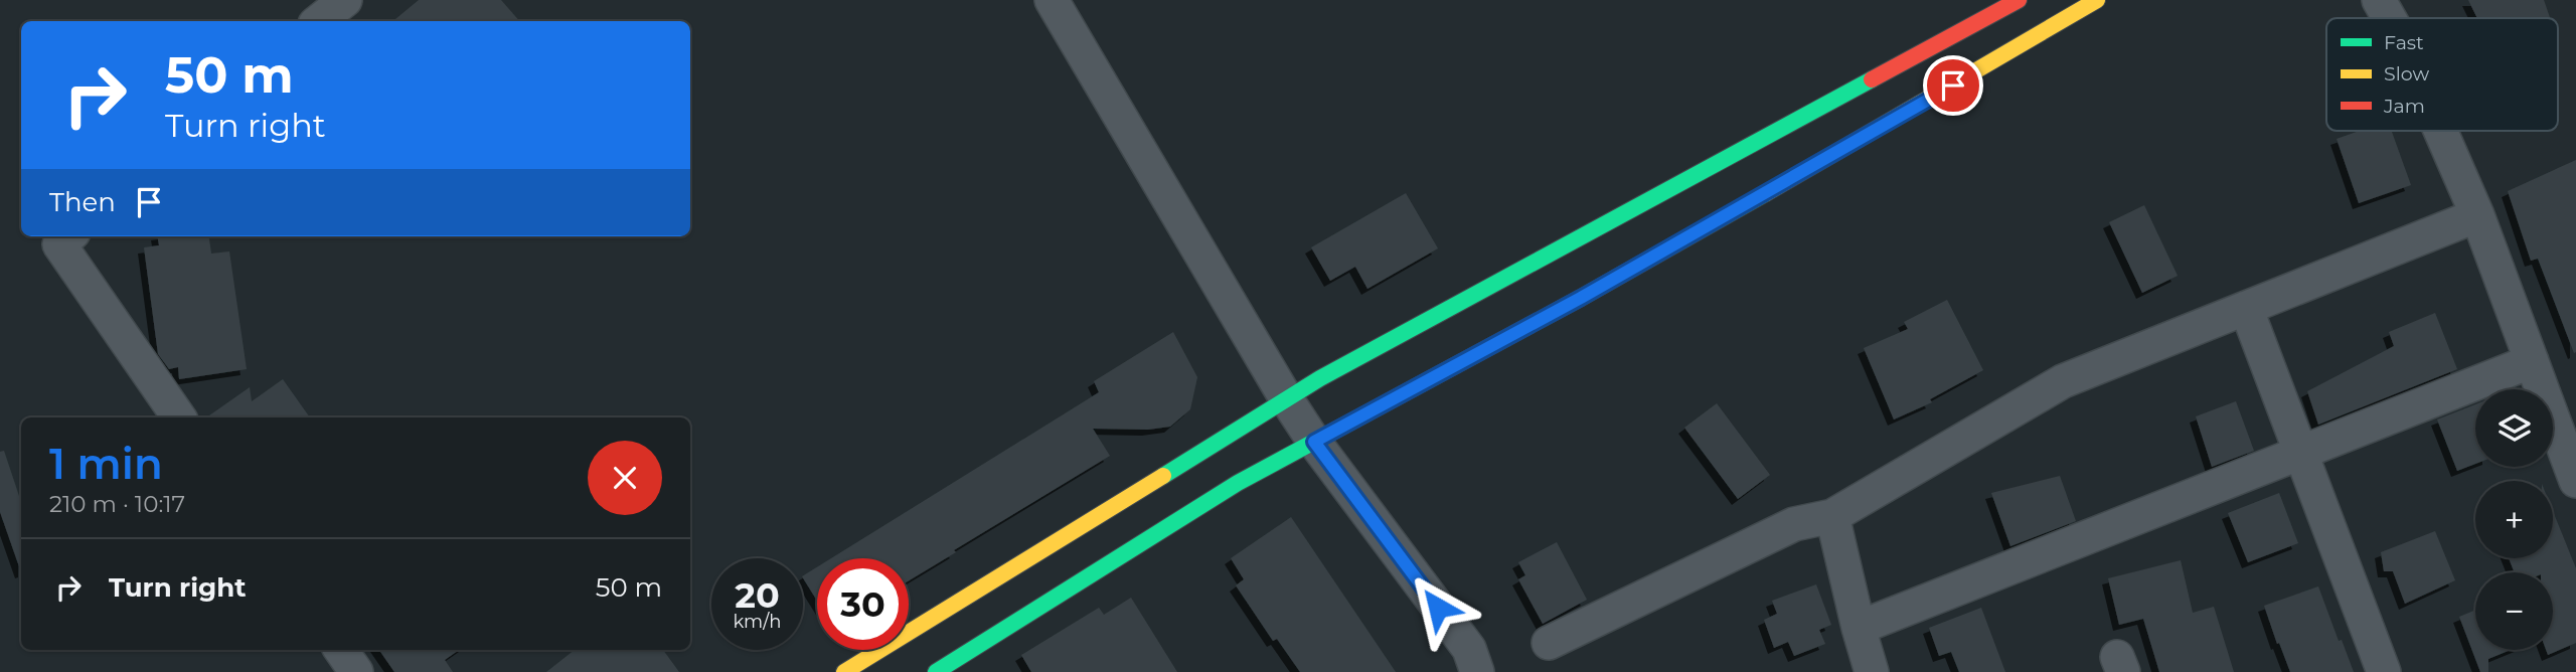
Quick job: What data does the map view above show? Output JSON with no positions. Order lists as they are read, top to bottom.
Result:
{
  "legend": ["Fast", "Slow", "Jam"],
  "page": {
    "turn": ["50 m", "Turn right"],
    "then": "Then",
    "map_buttons": ["+", "−"],
    "heading": ["1 min", "210 m · 10:17"],
    "list": [
      {
        "name": "Turn right",
        "value": "50 m"
      }
    ],
    "speed": "20 km/h",
    "limit": "30"
  }
}
